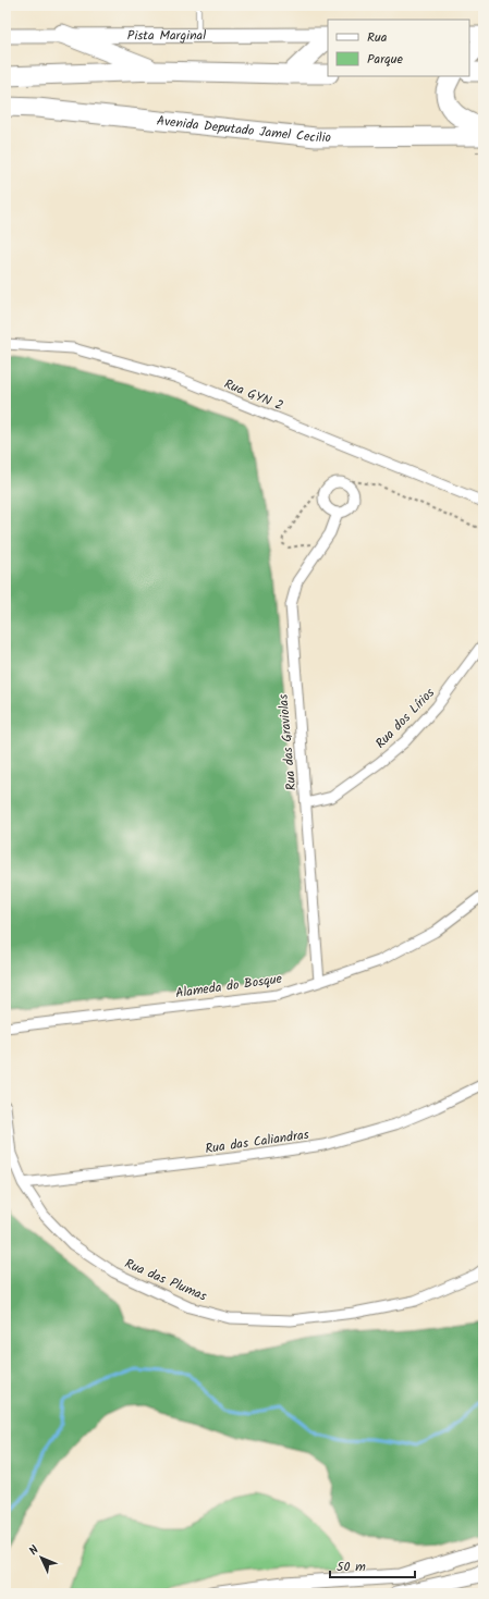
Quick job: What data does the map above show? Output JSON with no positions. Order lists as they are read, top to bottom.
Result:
{
  "streets": {
    "highway": ["Avenida Deputado Jamel Cecilio"],
    "street": [
      "Pista Marginal",
      "Rua GYN 2",
      "Rua dos Lírios",
      "Rua das Graviolas",
      "Alameda do Bosque",
      "Rua das Caliandras",
      "Rua das Plumas"
    ]
  },
  "crossings": [
    ["Rua dos Lírios", "Rua das Graviolas"],
    ["Rua das Graviolas", "Alameda do Bosque"],
    ["Rua das Caliandras", "Rua das Plumas"]
  ],
  "legend": ["Rua", "Parque"],
  "scale_bar": "50 m",
  "north": "top left"
}
